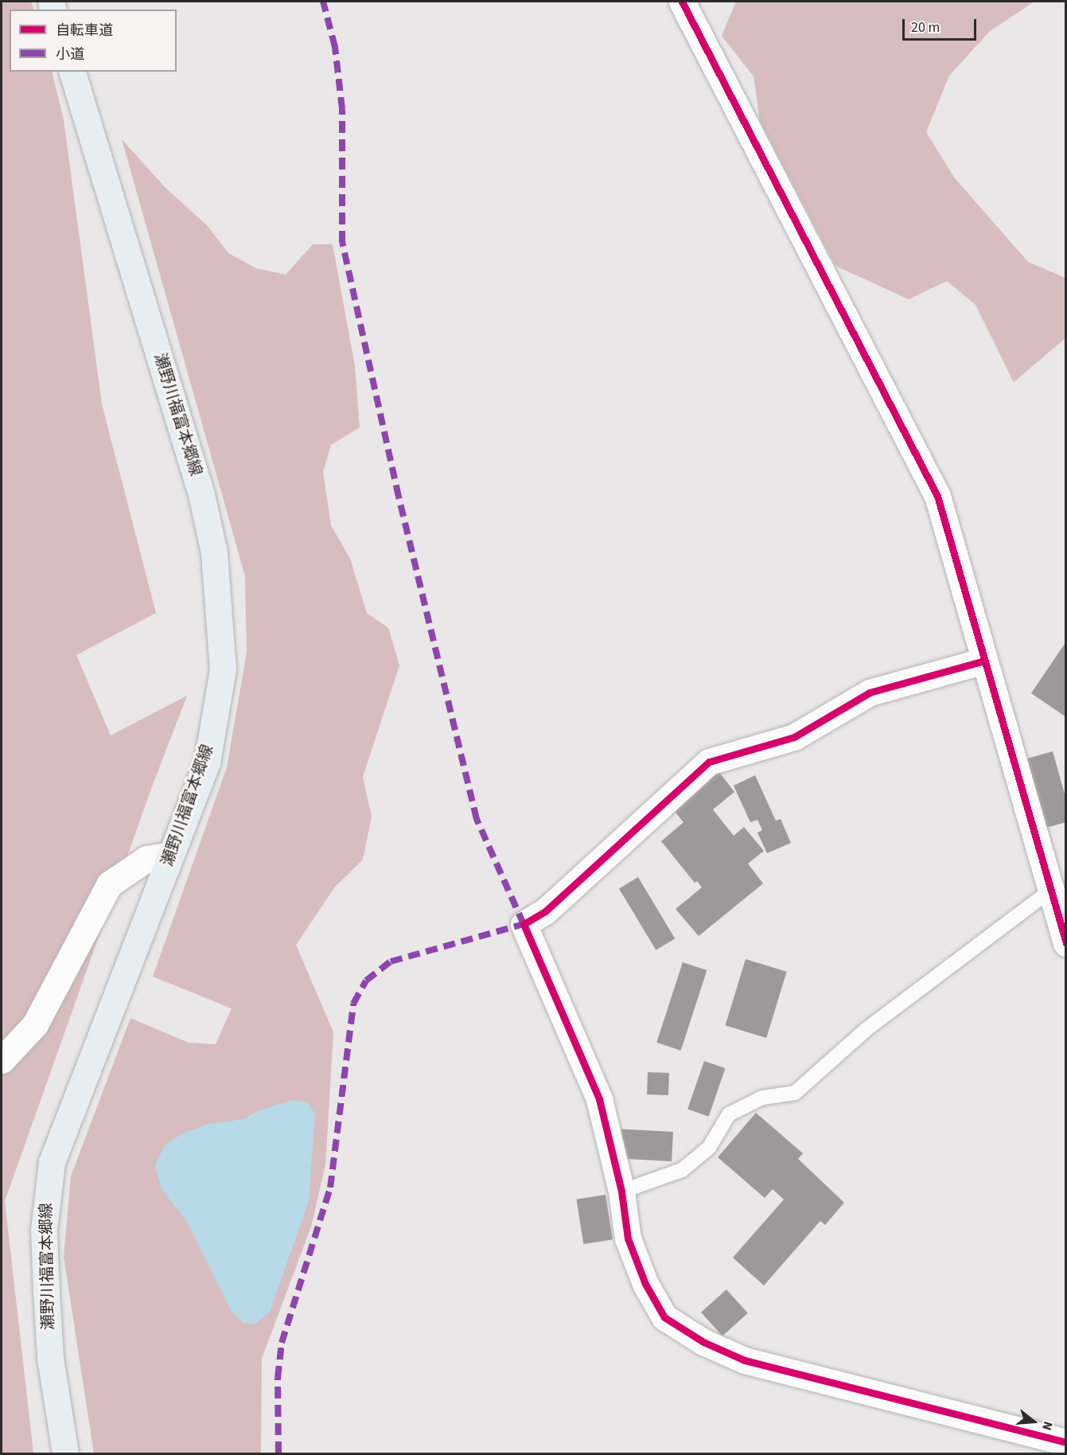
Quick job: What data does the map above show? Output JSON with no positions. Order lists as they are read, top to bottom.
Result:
{
  "streets": {
    "main road": ["瀬野川福富本郷線"]
  },
  "legend": ["自転車道", "小道"],
  "scale_bar": "20 m",
  "north": "right"
}
